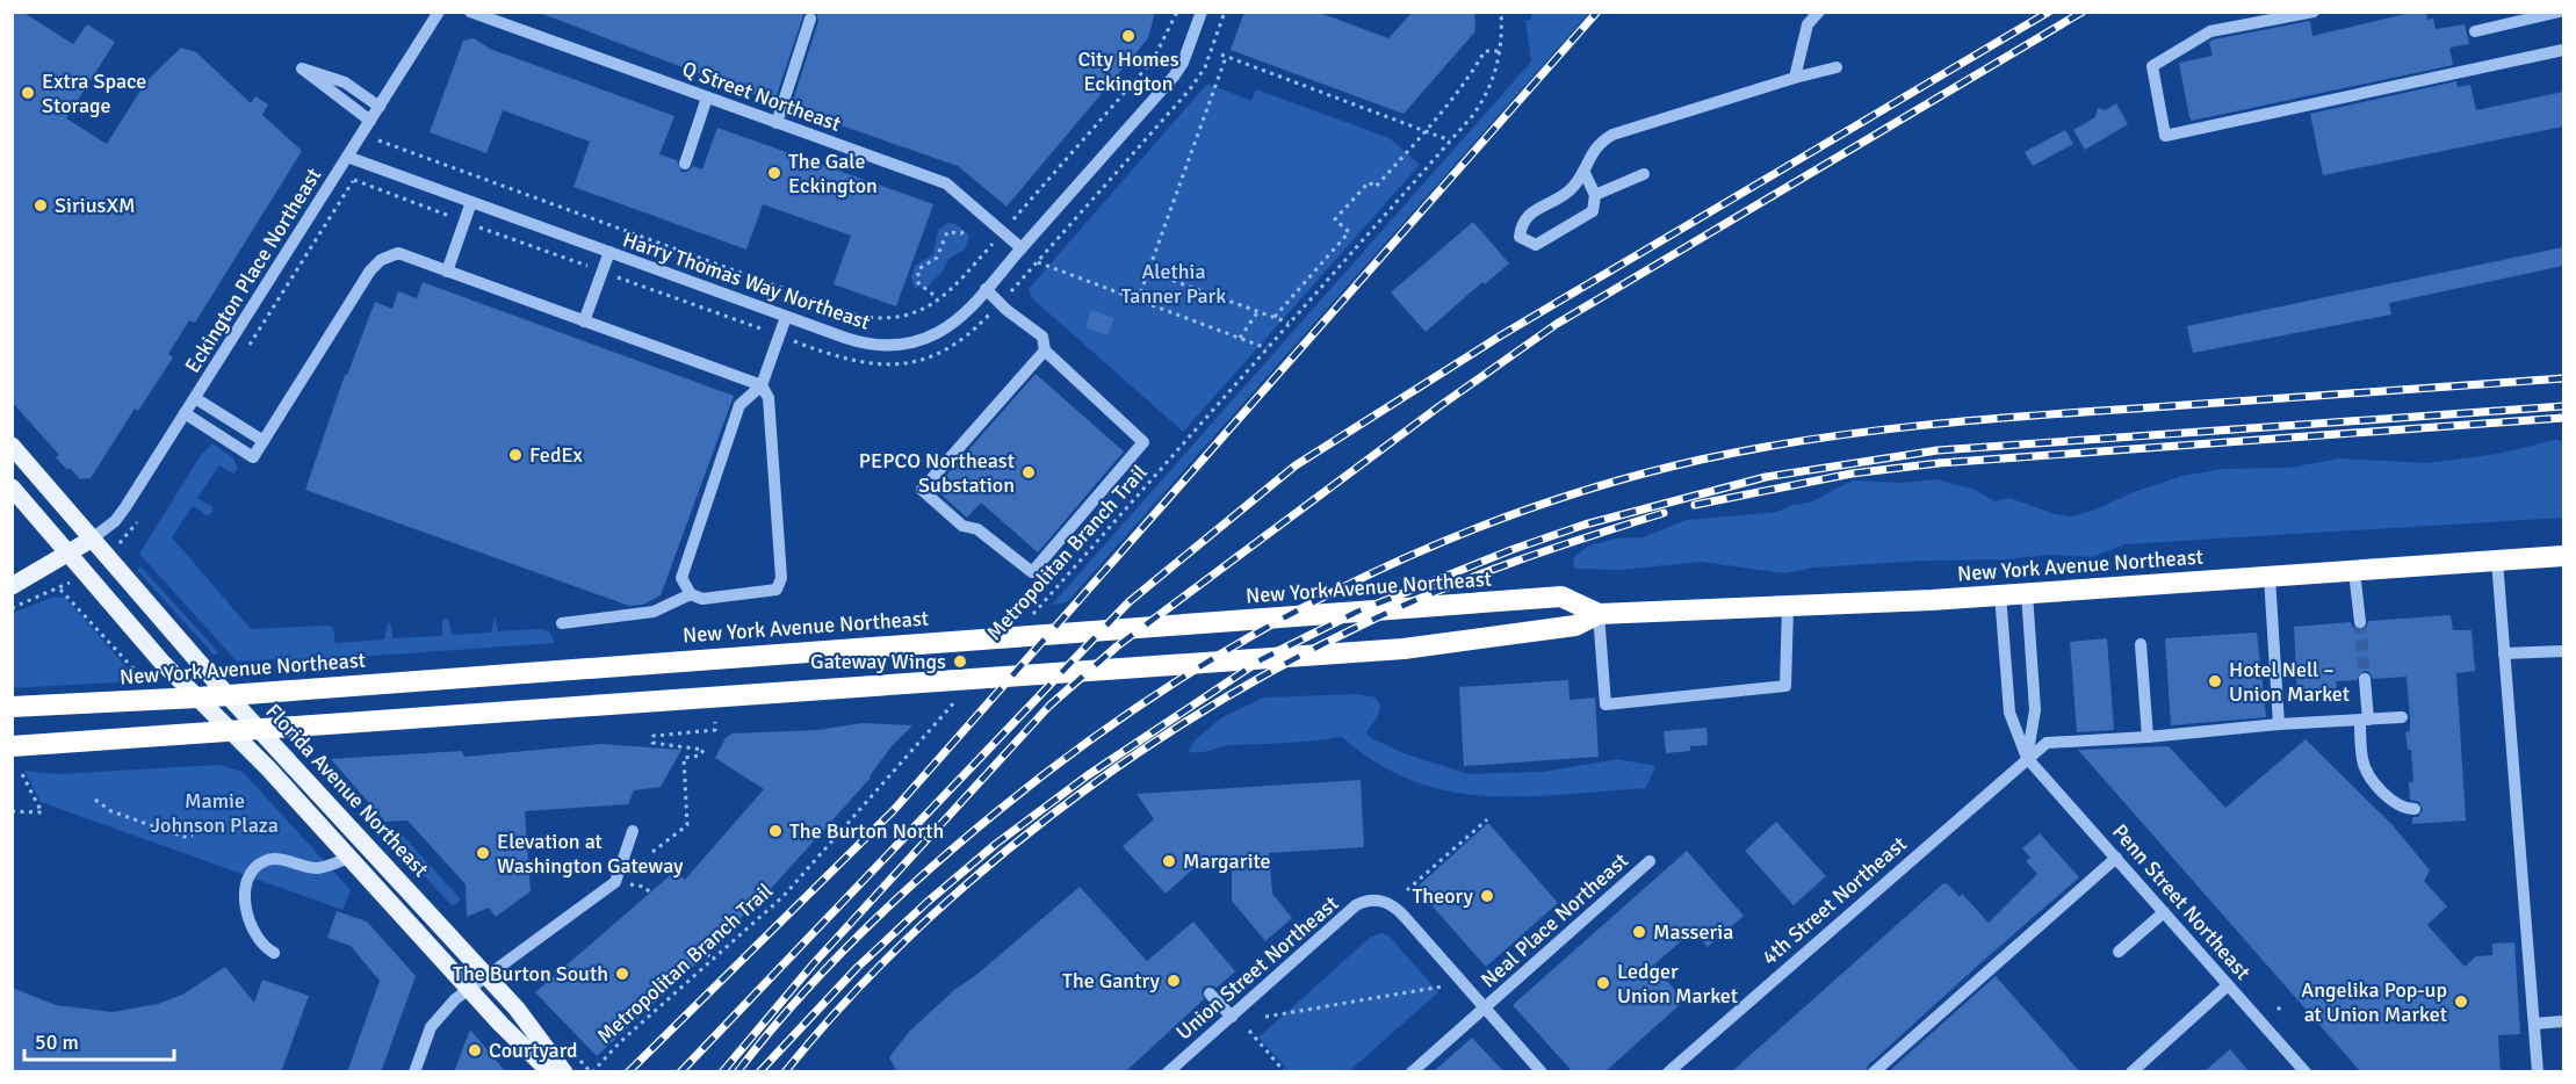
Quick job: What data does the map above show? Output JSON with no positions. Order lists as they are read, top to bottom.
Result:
{
  "streets": {
    "highway": ["New York Avenue Northeast"],
    "main road": ["Florida Avenue Northeast"],
    "street": [
      "Q Street Northeast",
      "Eckington Place Northeast",
      "Harry Thomas Way Northeast",
      "4th Street Northeast",
      "Penn Street Northeast",
      "Neal Place Northeast",
      "Union Street Northeast"
    ],
    "path": ["Metropolitan Branch Trail"]
  },
  "crossings": [
    ["Q Street Northeast", "Harry Thomas Way Northeast"],
    ["Eckington Place Northeast", "Harry Thomas Way Northeast"],
    ["Eckington Place Northeast", "Florida Avenue Northeast"],
    ["New York Avenue Northeast", "Florida Avenue Northeast"],
    ["4th Street Northeast", "Penn Street Northeast"],
    ["Neal Place Northeast", "Union Street Northeast"]
  ],
  "parks": ["Alethia Tanner Park", "Mamie Johnson Plaza"],
  "places": [
    "City Homes Eckington",
    "Extra Space Storage",
    "The Gale Eckington",
    "SiriusXM",
    "FedEx",
    "PEPCO Northeast Substation",
    "Gateway Wings",
    "Hotel Nell – Union Market",
    "The Burton North",
    "Elevation at Washington Gateway",
    "Margarite",
    "Theory",
    "Masseria",
    "The Burton South",
    "The Gantry",
    "Ledger Union Market",
    "Angelika Pop-up at Union Market",
    "Courtyard"
  ],
  "scale_bar": "50 m"
}
